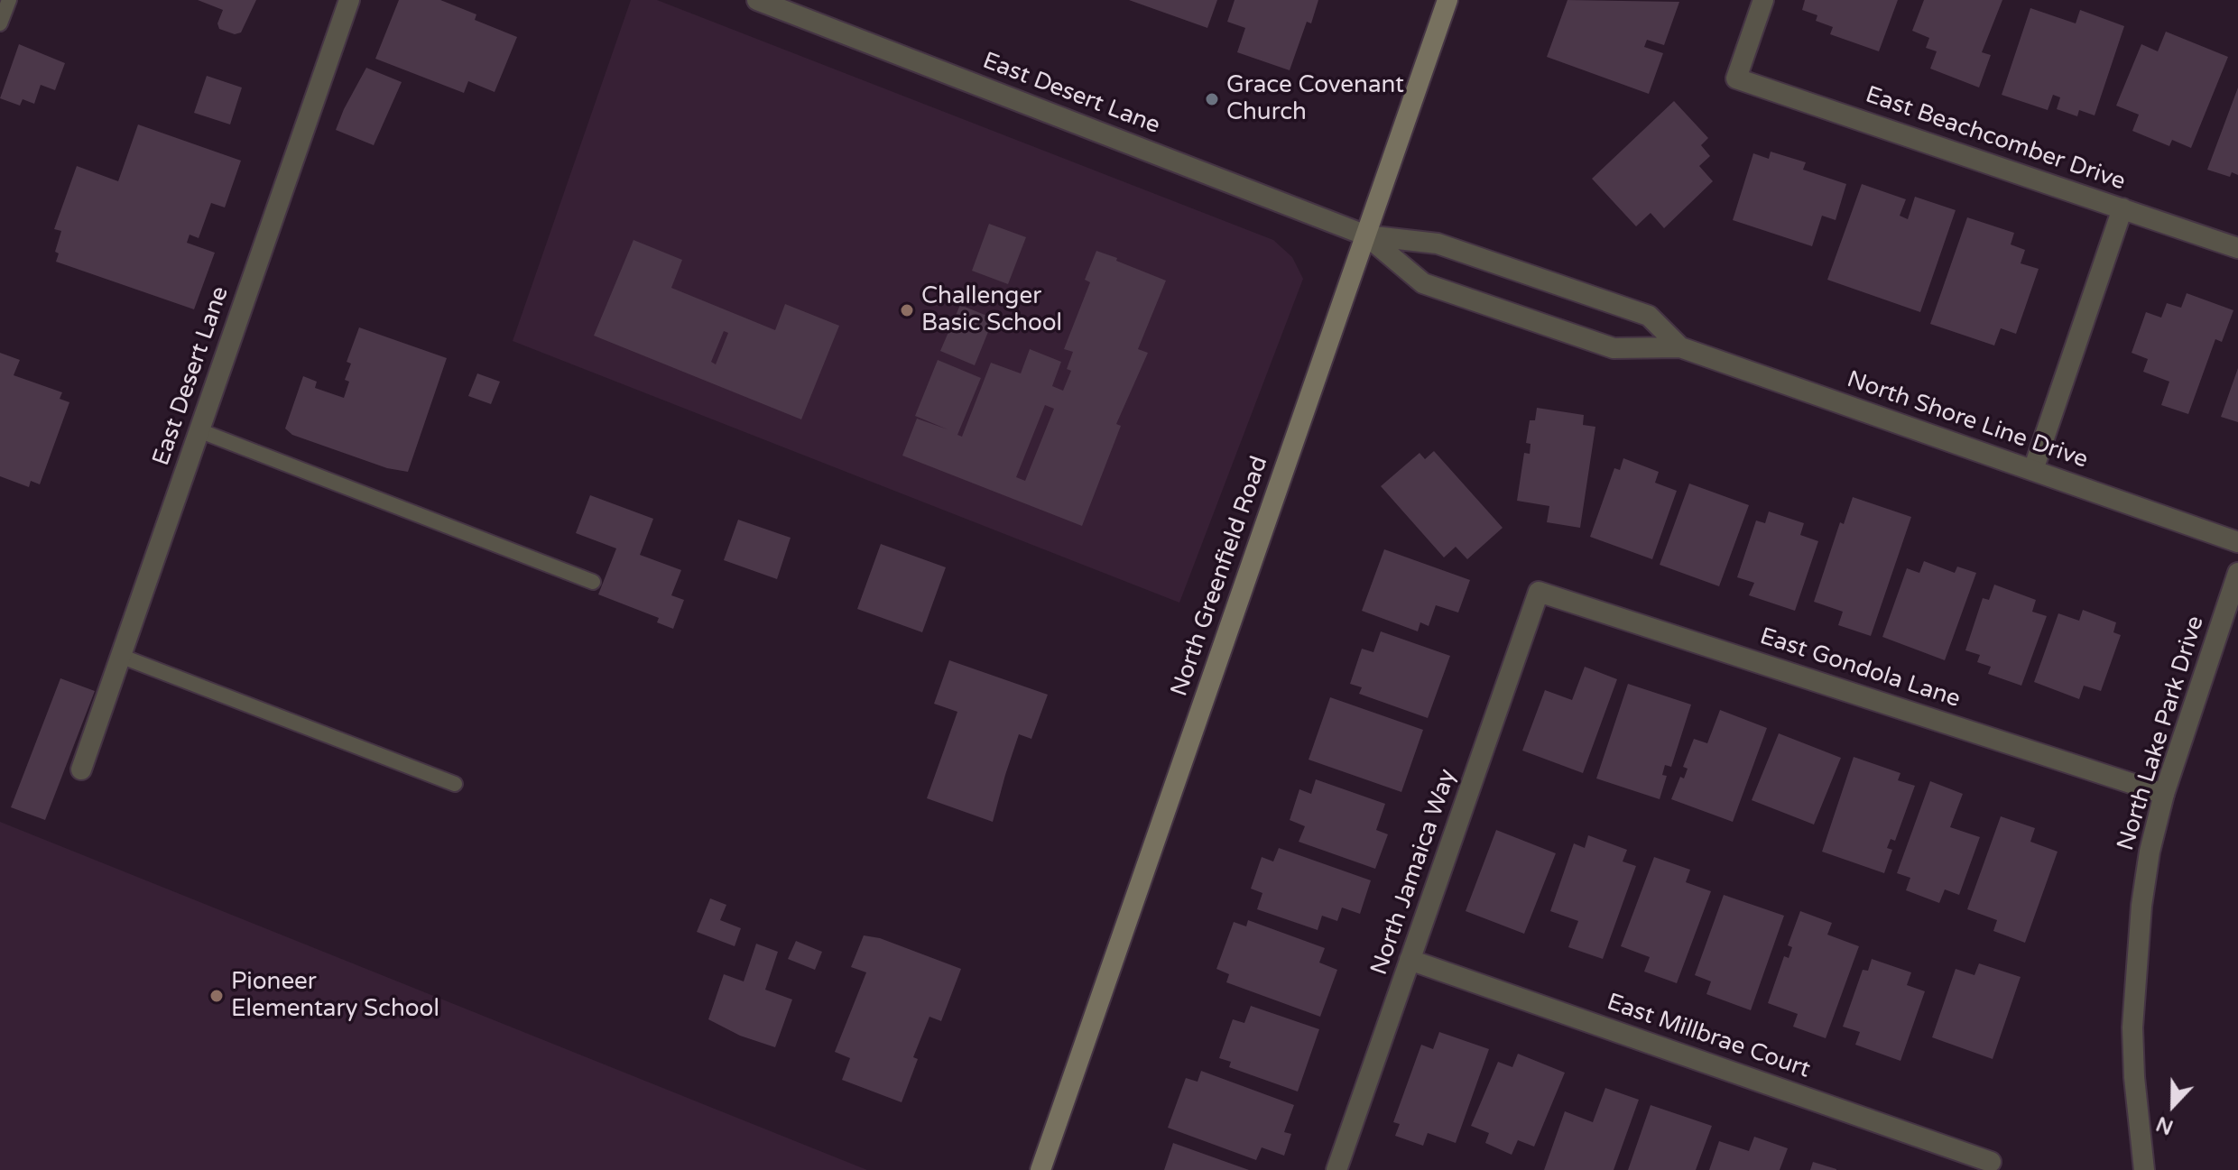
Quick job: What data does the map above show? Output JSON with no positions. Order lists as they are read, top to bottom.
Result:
{
  "streets": {
    "main road": ["North Greenfield Road"],
    "street": [
      "East Desert Lane",
      "East Beachcomber Drive",
      "North Shore Line Drive",
      "East Gondola Lane",
      "North Lake Park Drive",
      "North Jamaica Way",
      "East Millbrae Court"
    ]
  },
  "crossings": [
    ["East Desert Lane", "North Shore Line Drive"],
    ["East Desert Lane", "North Greenfield Road"],
    ["North Shore Line Drive", "North Greenfield Road"],
    ["East Gondola Lane", "North Lake Park Drive"],
    ["East Gondola Lane", "North Jamaica Way"],
    ["North Jamaica Way", "East Millbrae Court"]
  ],
  "places": ["Grace Covenant Church", "Challenger Basic School", "Pioneer Elementary School"],
  "north": "bottom"
}
